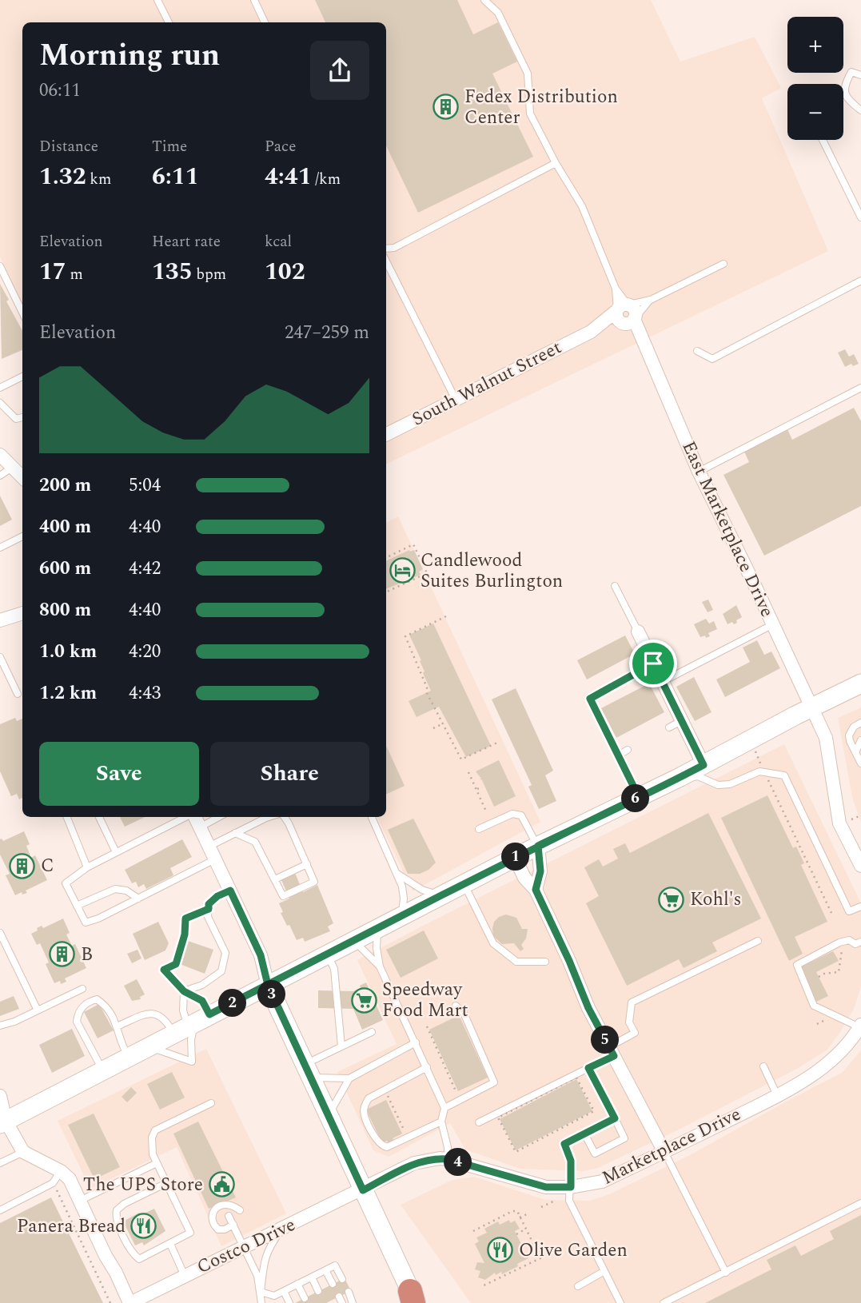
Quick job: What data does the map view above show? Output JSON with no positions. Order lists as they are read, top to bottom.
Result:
{
  "streets": {
    "street": [
      "South Walnut Street",
      "East Marketplace Drive",
      "Marketplace Drive",
      "Costco Drive"
    ]
  },
  "crossings": [
    ["South Walnut Street", "East Marketplace Drive"],
    ["Marketplace Drive", "Costco Drive"]
  ],
  "places": {
    "building": ["Fedex Distribution Center", "C", "B"],
    "hotel": ["Candlewood Suites Burlington"],
    "supermarket": ["Kohl's", "Speedway Food Mart"],
    "public building": ["The UPS Store"],
    "restaurant": ["Panera Bread", "Olive Garden"]
  },
  "page": {
    "map_buttons": ["+", "−"],
    "heading": ["Morning run", "06:11"],
    "stats": [
      ["Distance", "1.32 km"],
      ["Time", "6:11"],
      ["Pace", "4:41 /km"],
      ["Elevation", "17 m"],
      ["Heart rate", "135 bpm"],
      ["kcal", "102"]
    ],
    "chart": ["Elevation", "247–259 m"],
    "list": [
      {
        "name": "200 m",
        "note": "5:04"
      },
      {
        "name": "400 m",
        "note": "4:40"
      },
      {
        "name": "600 m",
        "note": "4:42"
      },
      {
        "name": "800 m",
        "note": "4:40"
      },
      {
        "name": "1.0 km",
        "note": "4:20"
      },
      {
        "name": "1.2 km",
        "note": "4:43"
      }
    ],
    "buttons": ["Save", "Share"],
    "pins": [
      "6",
      "1",
      "3",
      "2",
      "5",
      "4"
    ]
  }
}
